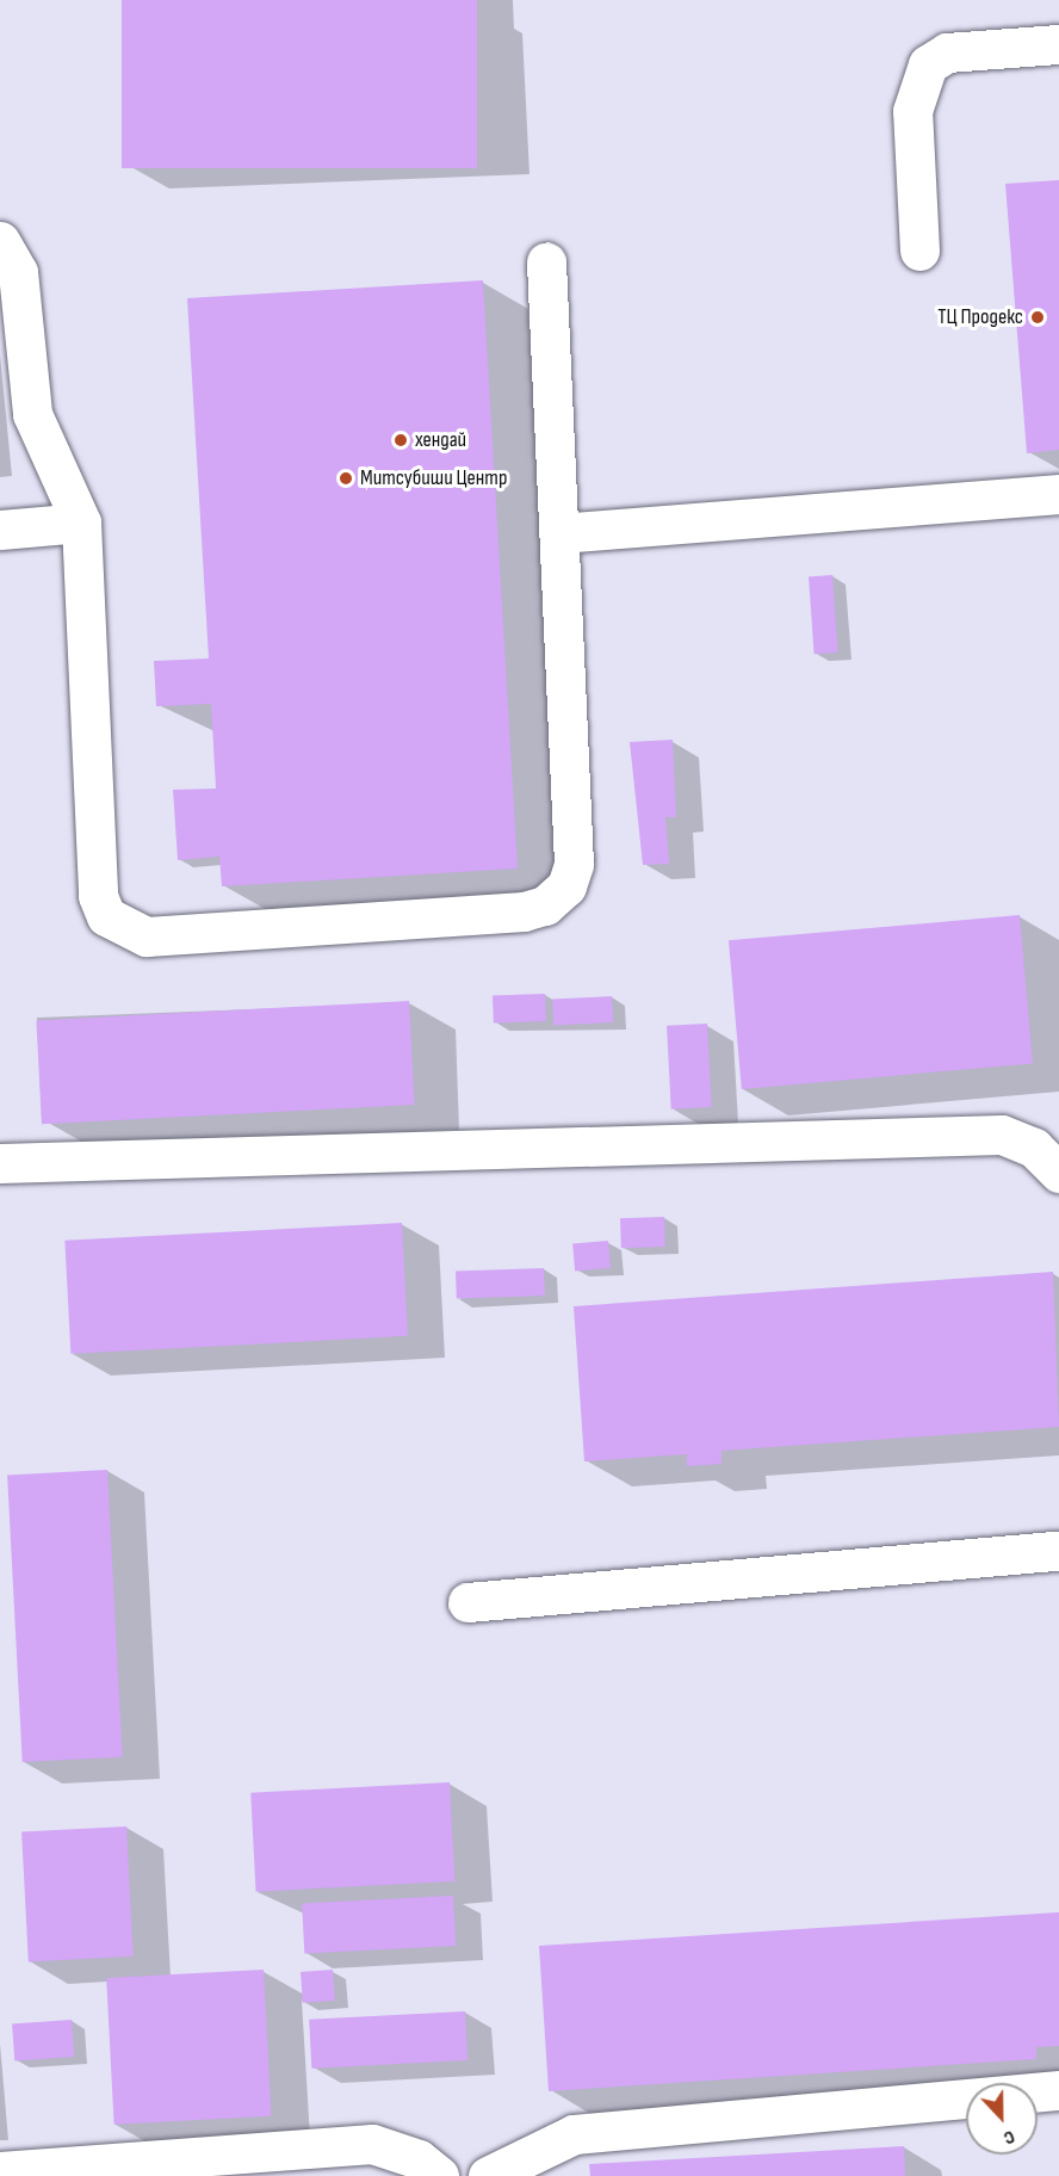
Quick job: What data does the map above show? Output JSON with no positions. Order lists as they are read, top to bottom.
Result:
{
  "places": ["ТЦ Продекс", "хендай", "Митсубиши Центр"],
  "north": "bottom"
}
